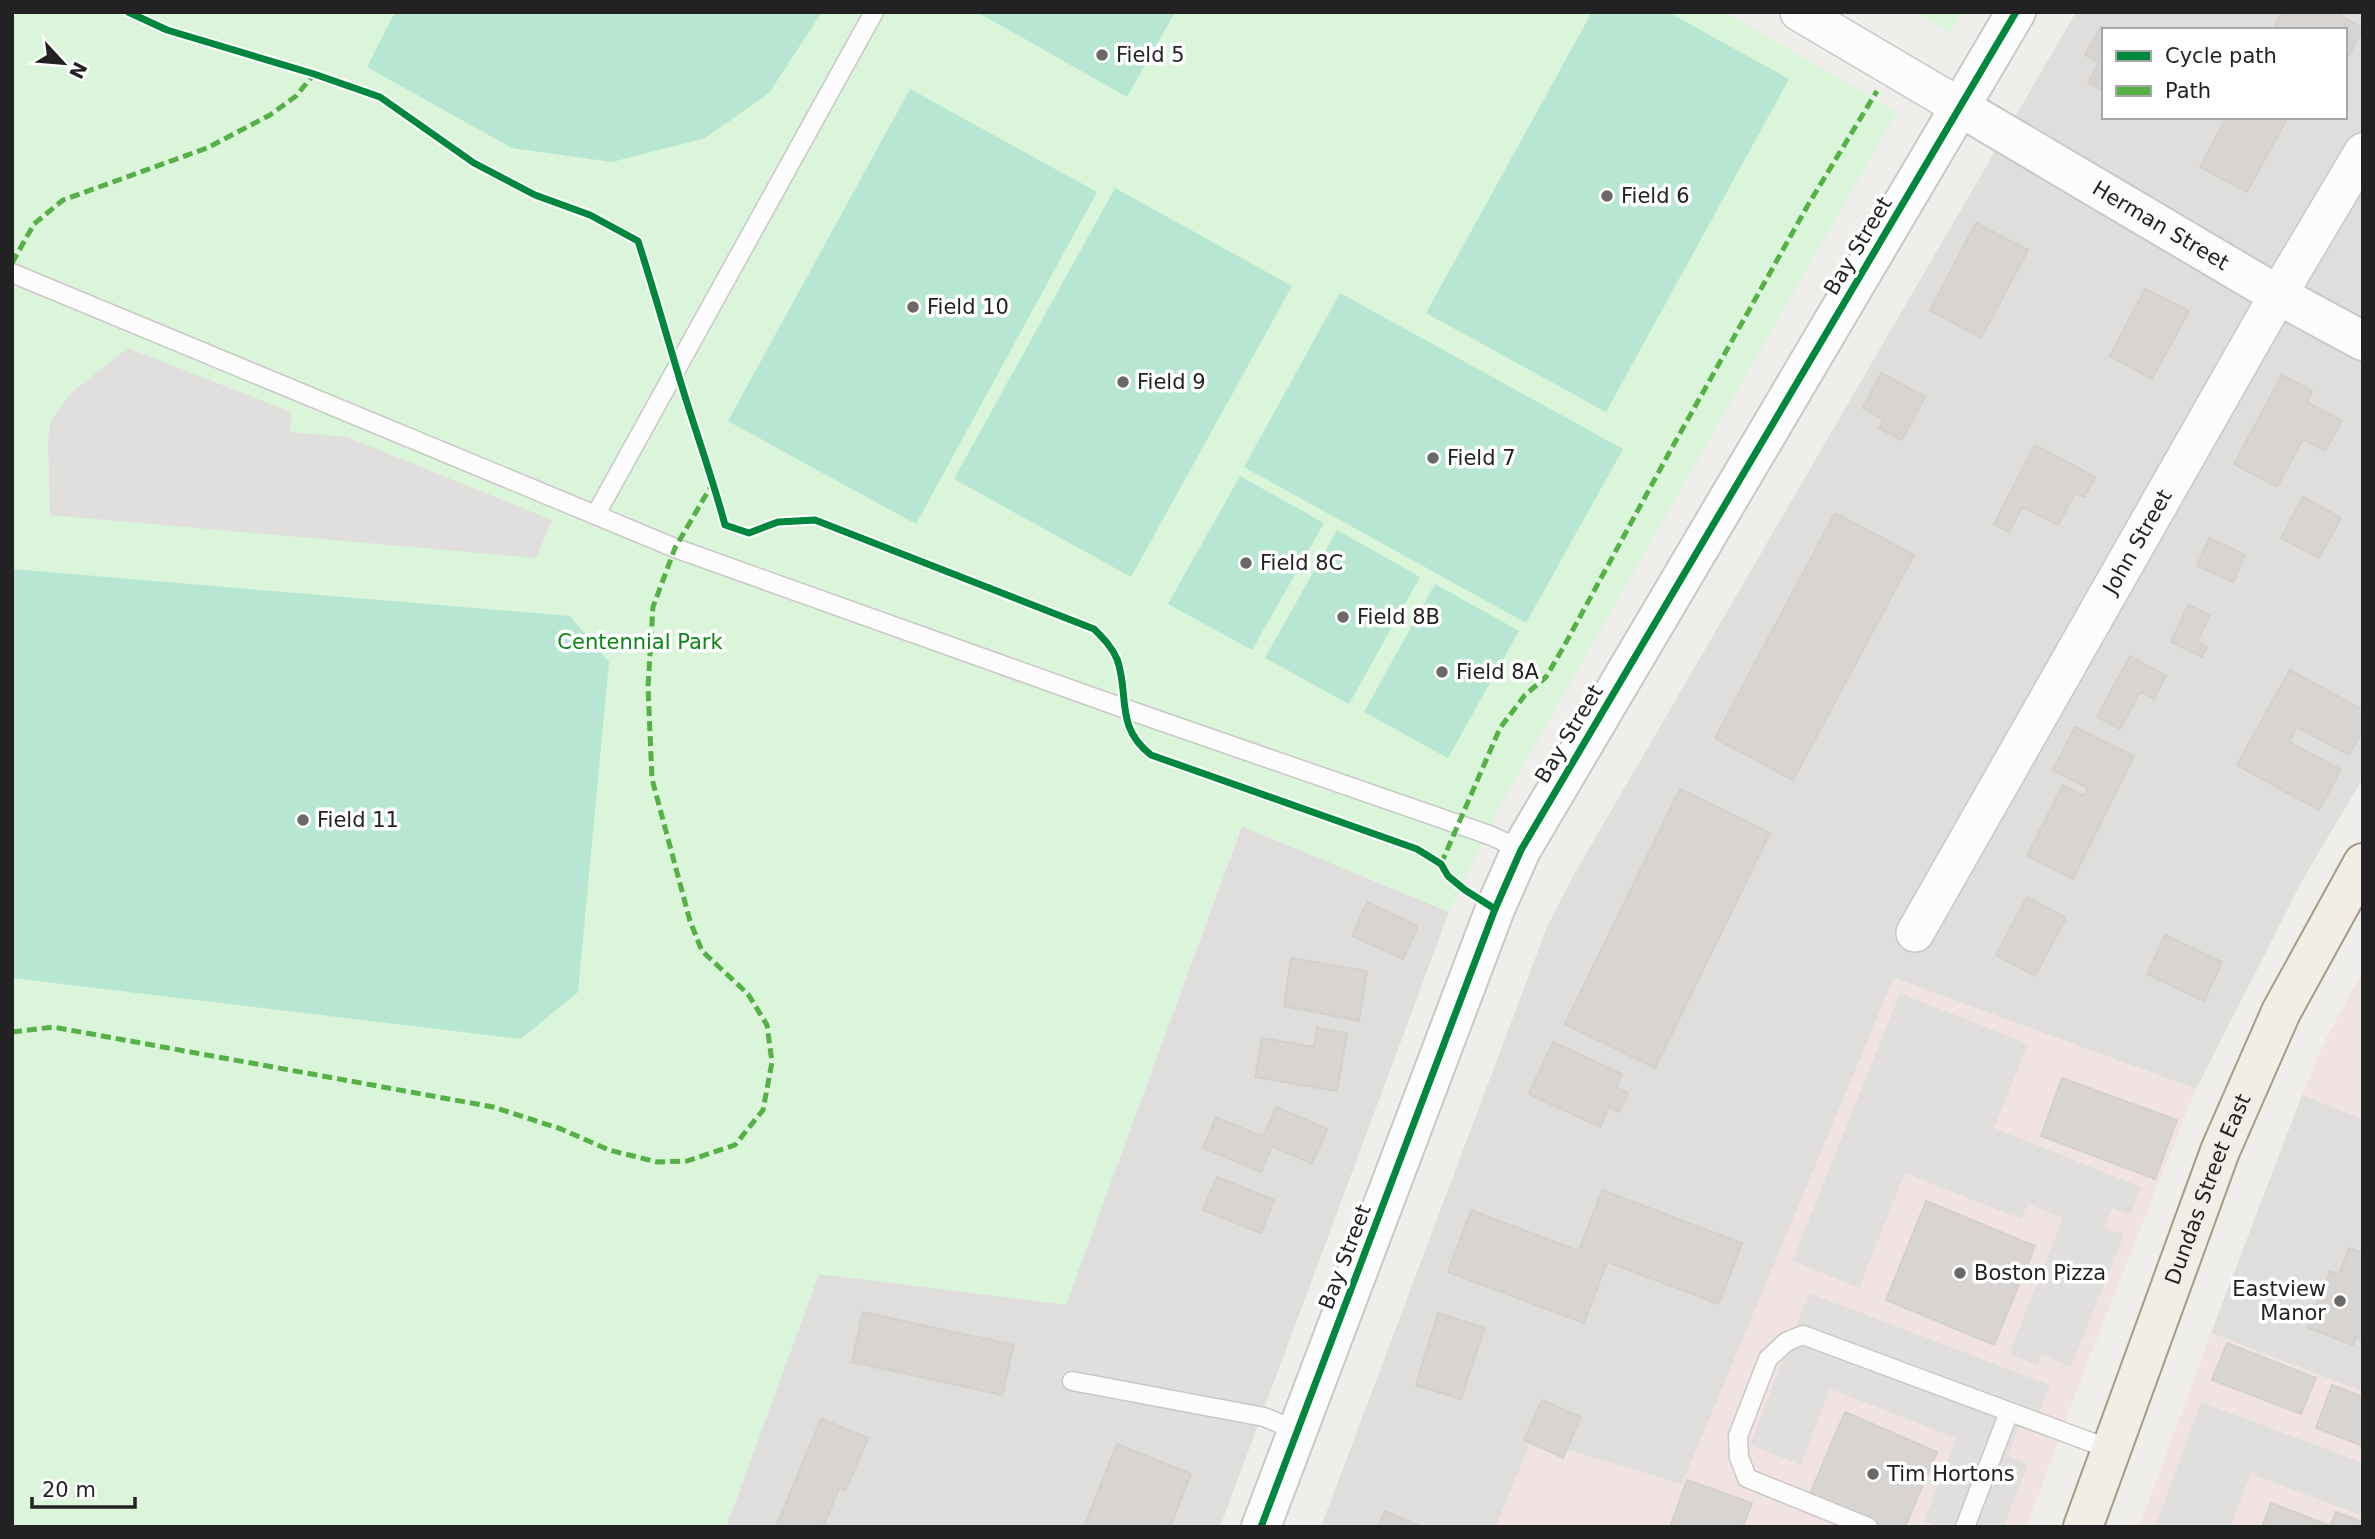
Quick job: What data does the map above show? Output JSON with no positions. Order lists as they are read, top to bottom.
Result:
{
  "streets": {
    "main road": ["Dundas Street East"],
    "street": ["Herman Street", "Bay Street", "John Street"]
  },
  "crossings": [
    ["Herman Street", "Bay Street"],
    ["Herman Street", "John Street"]
  ],
  "parks": ["Centennial Park"],
  "places": [
    "Field 5",
    "Field 6",
    "Field 10",
    "Field 9",
    "Field 7",
    "Field 8C",
    "Field 8B",
    "Field 8A",
    "Field 11",
    "Boston Pizza",
    "Eastview Manor",
    "Tim Hortons"
  ],
  "legend": ["Cycle path", "Path"],
  "scale_bar": "20 m",
  "north": "bottom right"
}
